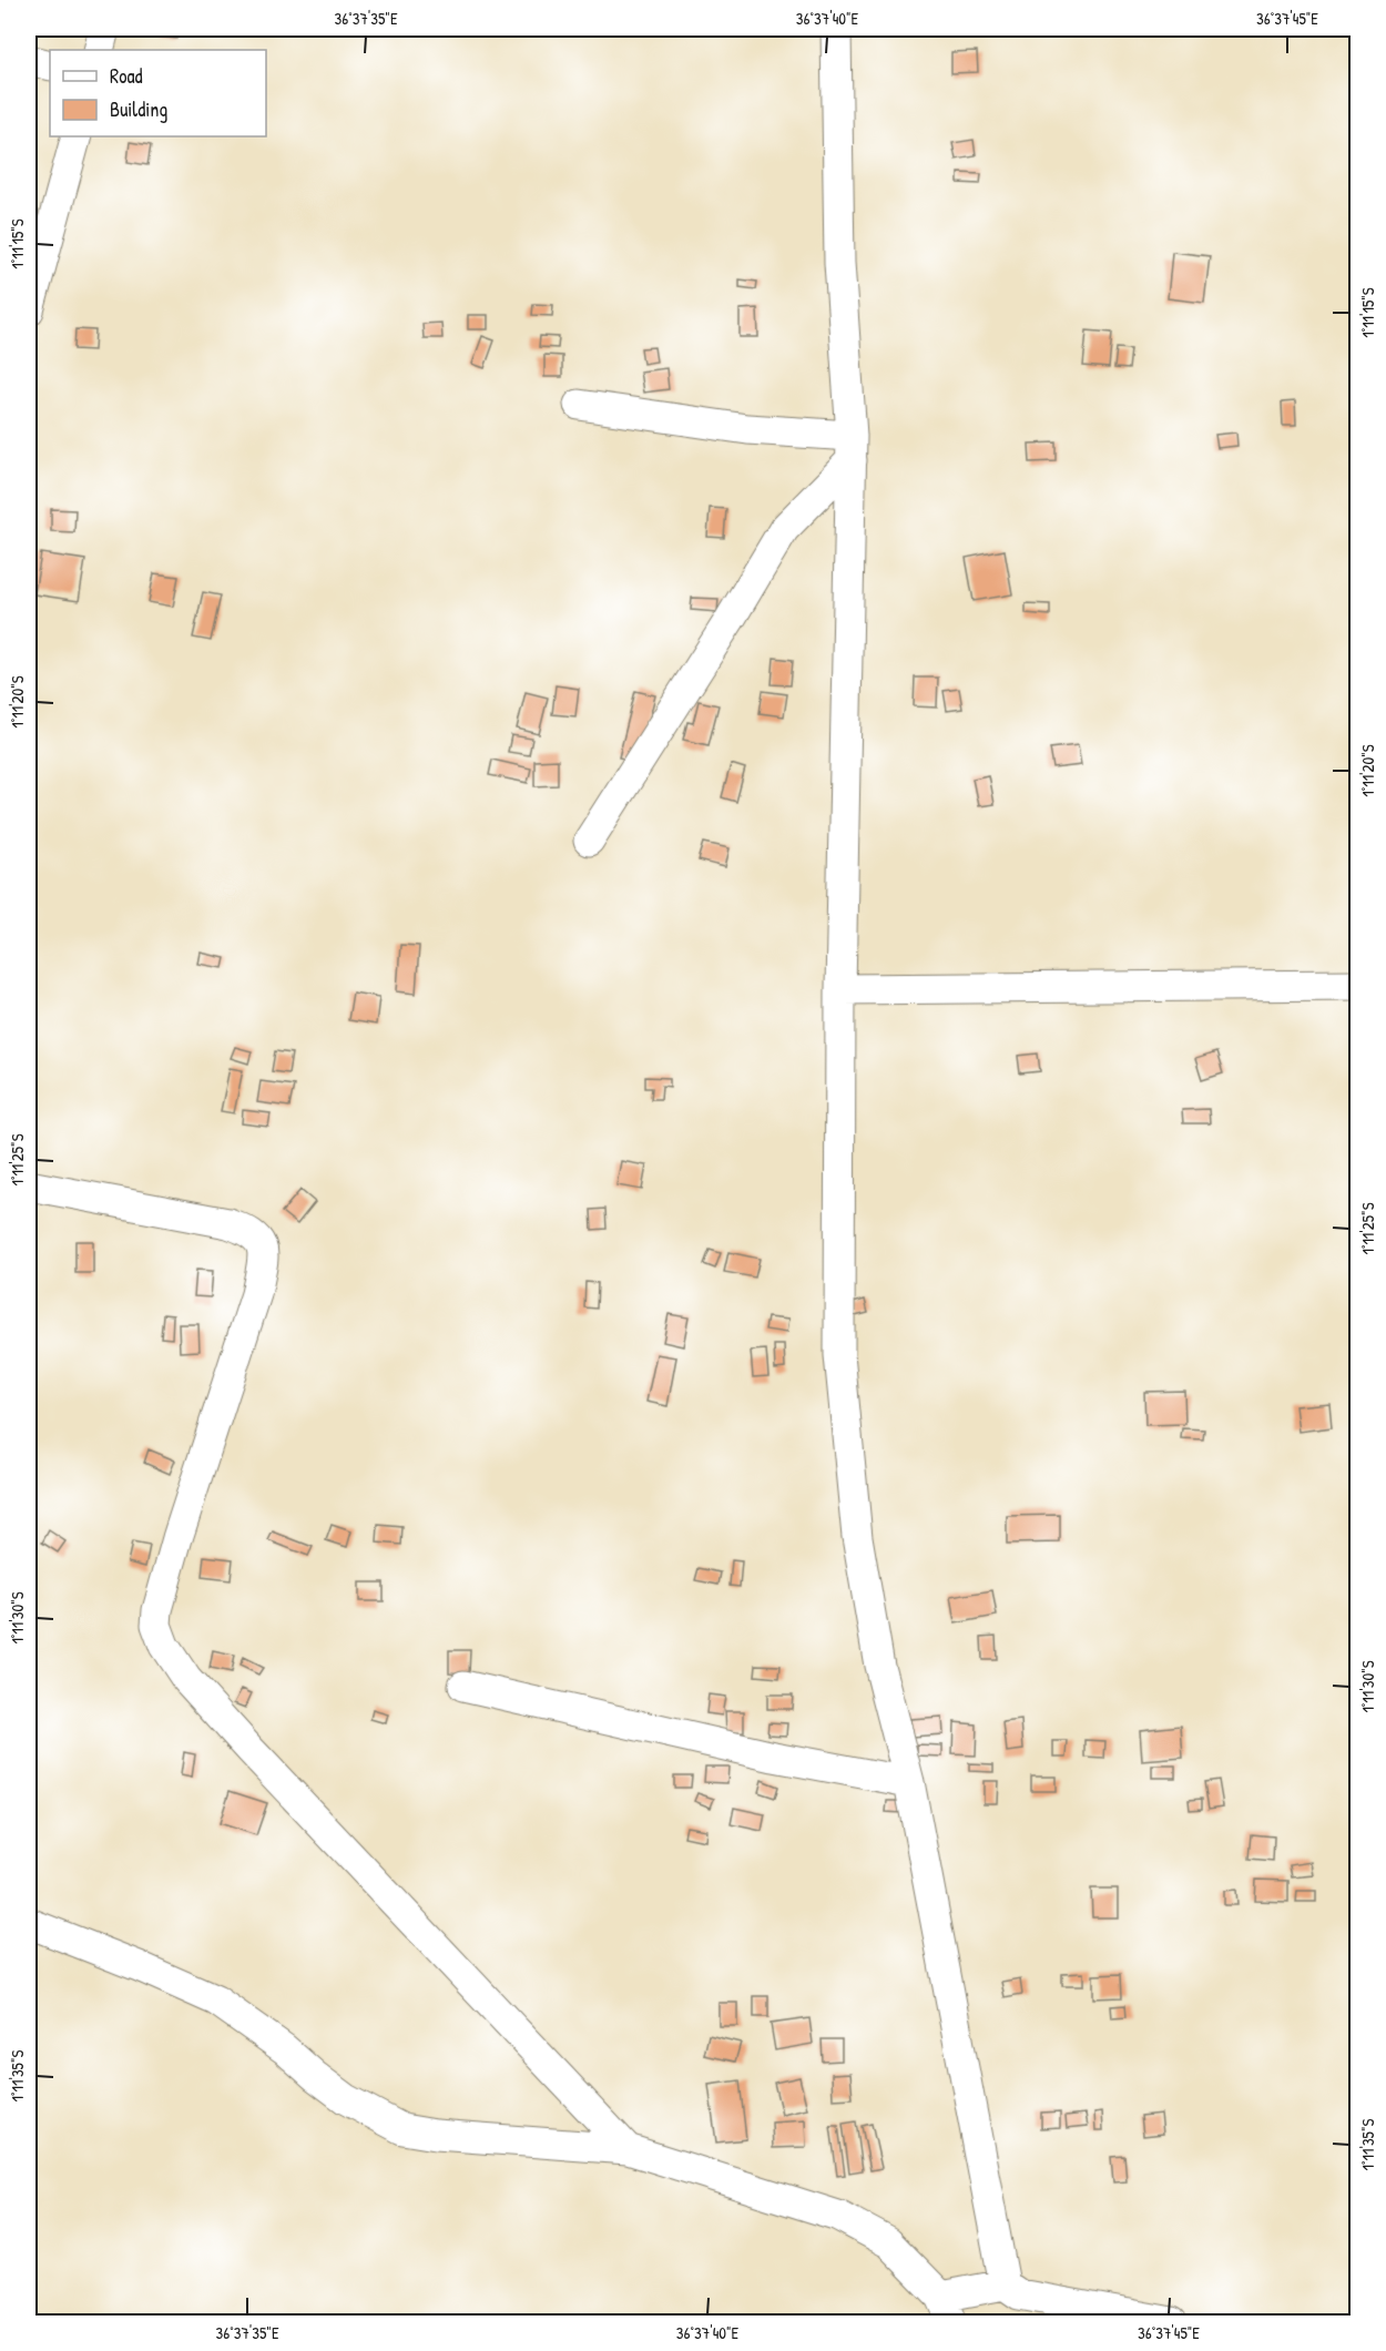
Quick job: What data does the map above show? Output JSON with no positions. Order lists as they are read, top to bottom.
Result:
{
  "legend": ["Road", "Building"],
  "coordinates": [
    "36°37'35\"E",
    "36°37'40\"E",
    "36°37'45\"E",
    "1°11'15\"S",
    "1°11'20\"S",
    "1°11'25\"S",
    "1°11'30\"S",
    "1°11'35\"S"
  ]
}
